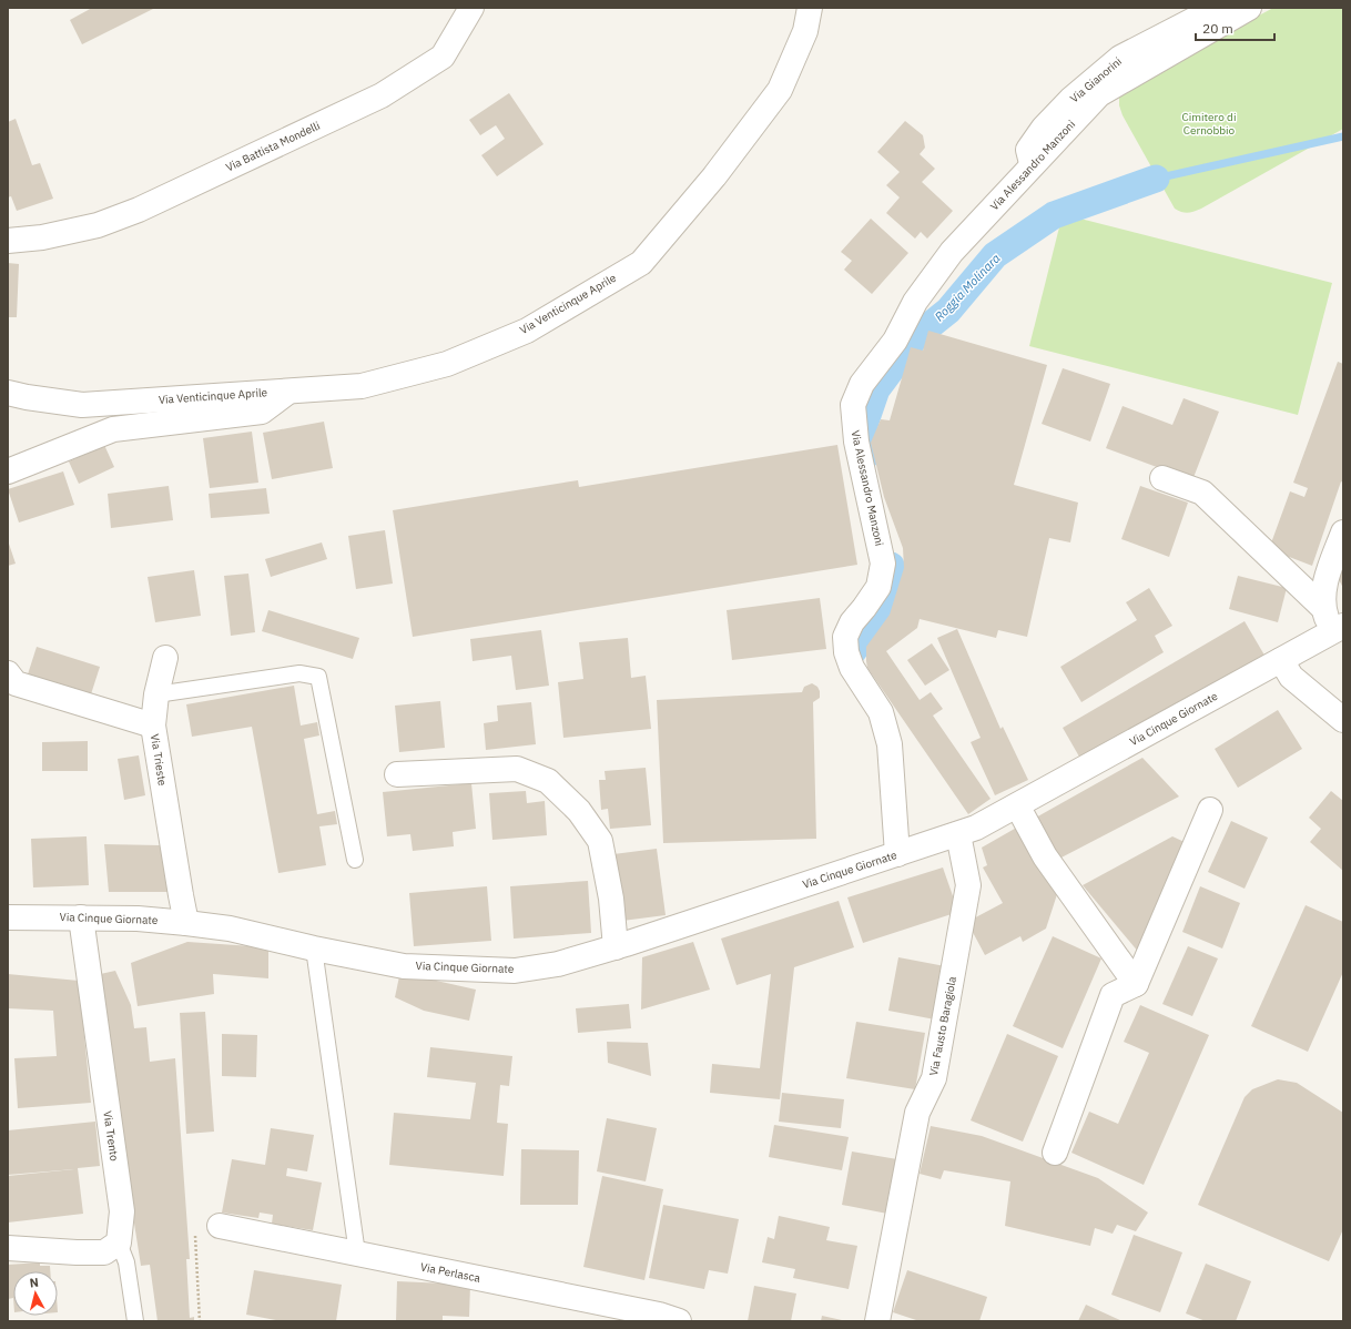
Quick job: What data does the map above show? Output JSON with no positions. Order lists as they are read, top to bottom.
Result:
{
  "streets": {
    "street": [
      "Via Gianorini",
      "Via Battista Mondelli",
      "Via Alessandro Manzoni",
      "Via Venticinque Aprile",
      "Via Cinque Giornate",
      "Via Trieste",
      "Via Fausto Baragiola",
      "Via Trento",
      "Via Perlasca"
    ]
  },
  "crossings": [
    ["Via Gianorini", "Via Alessandro Manzoni"],
    ["Via Alessandro Manzoni", "Via Cinque Giornate"],
    ["Via Cinque Giornate", "Via Trieste"],
    ["Via Cinque Giornate", "Via Fausto Baragiola"],
    ["Via Cinque Giornate", "Via Trento"]
  ],
  "water": ["Roggia Molinara"],
  "parks": ["Cimitero di Cernobbio"],
  "scale_bar": "20 m",
  "north": "top"
}
